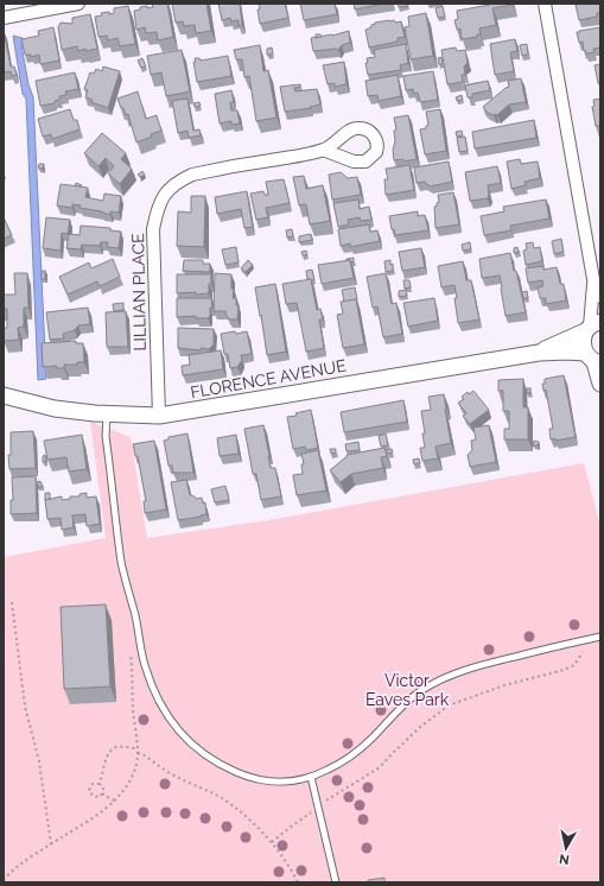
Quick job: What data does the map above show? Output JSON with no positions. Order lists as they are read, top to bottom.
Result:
{
  "streets": {
    "street": ["LILLIAN PLACE", "FLORENCE AVENUE"]
  },
  "crossings": [
    ["LILLIAN PLACE", "FLORENCE AVENUE"]
  ],
  "parks": ["Victor Eaves Park"],
  "north": "bottom"
}
